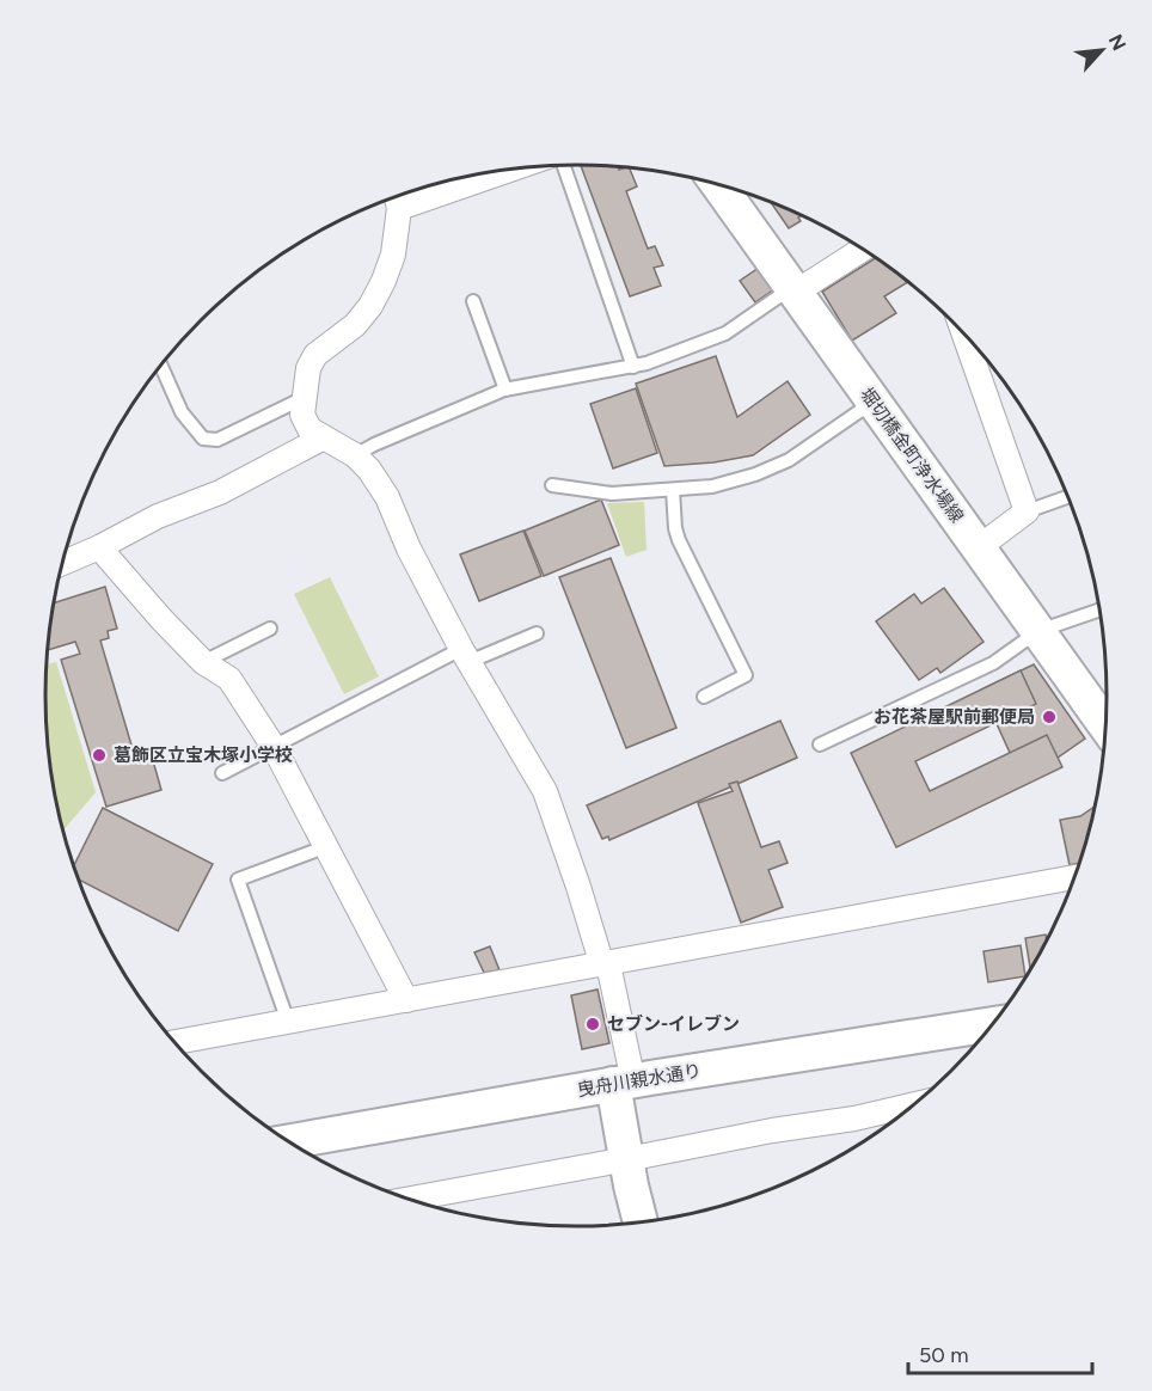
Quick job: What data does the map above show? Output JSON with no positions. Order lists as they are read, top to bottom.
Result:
{
  "streets": {
    "street": ["堀切橋金町浄水場線", "曳舟川親水通り"]
  },
  "places": ["お花茶屋駅前郵便局", "葛飾区立宝木塚小学校", "セブン-イレブン"],
  "scale_bar": "50 m",
  "north": "top right"
}
